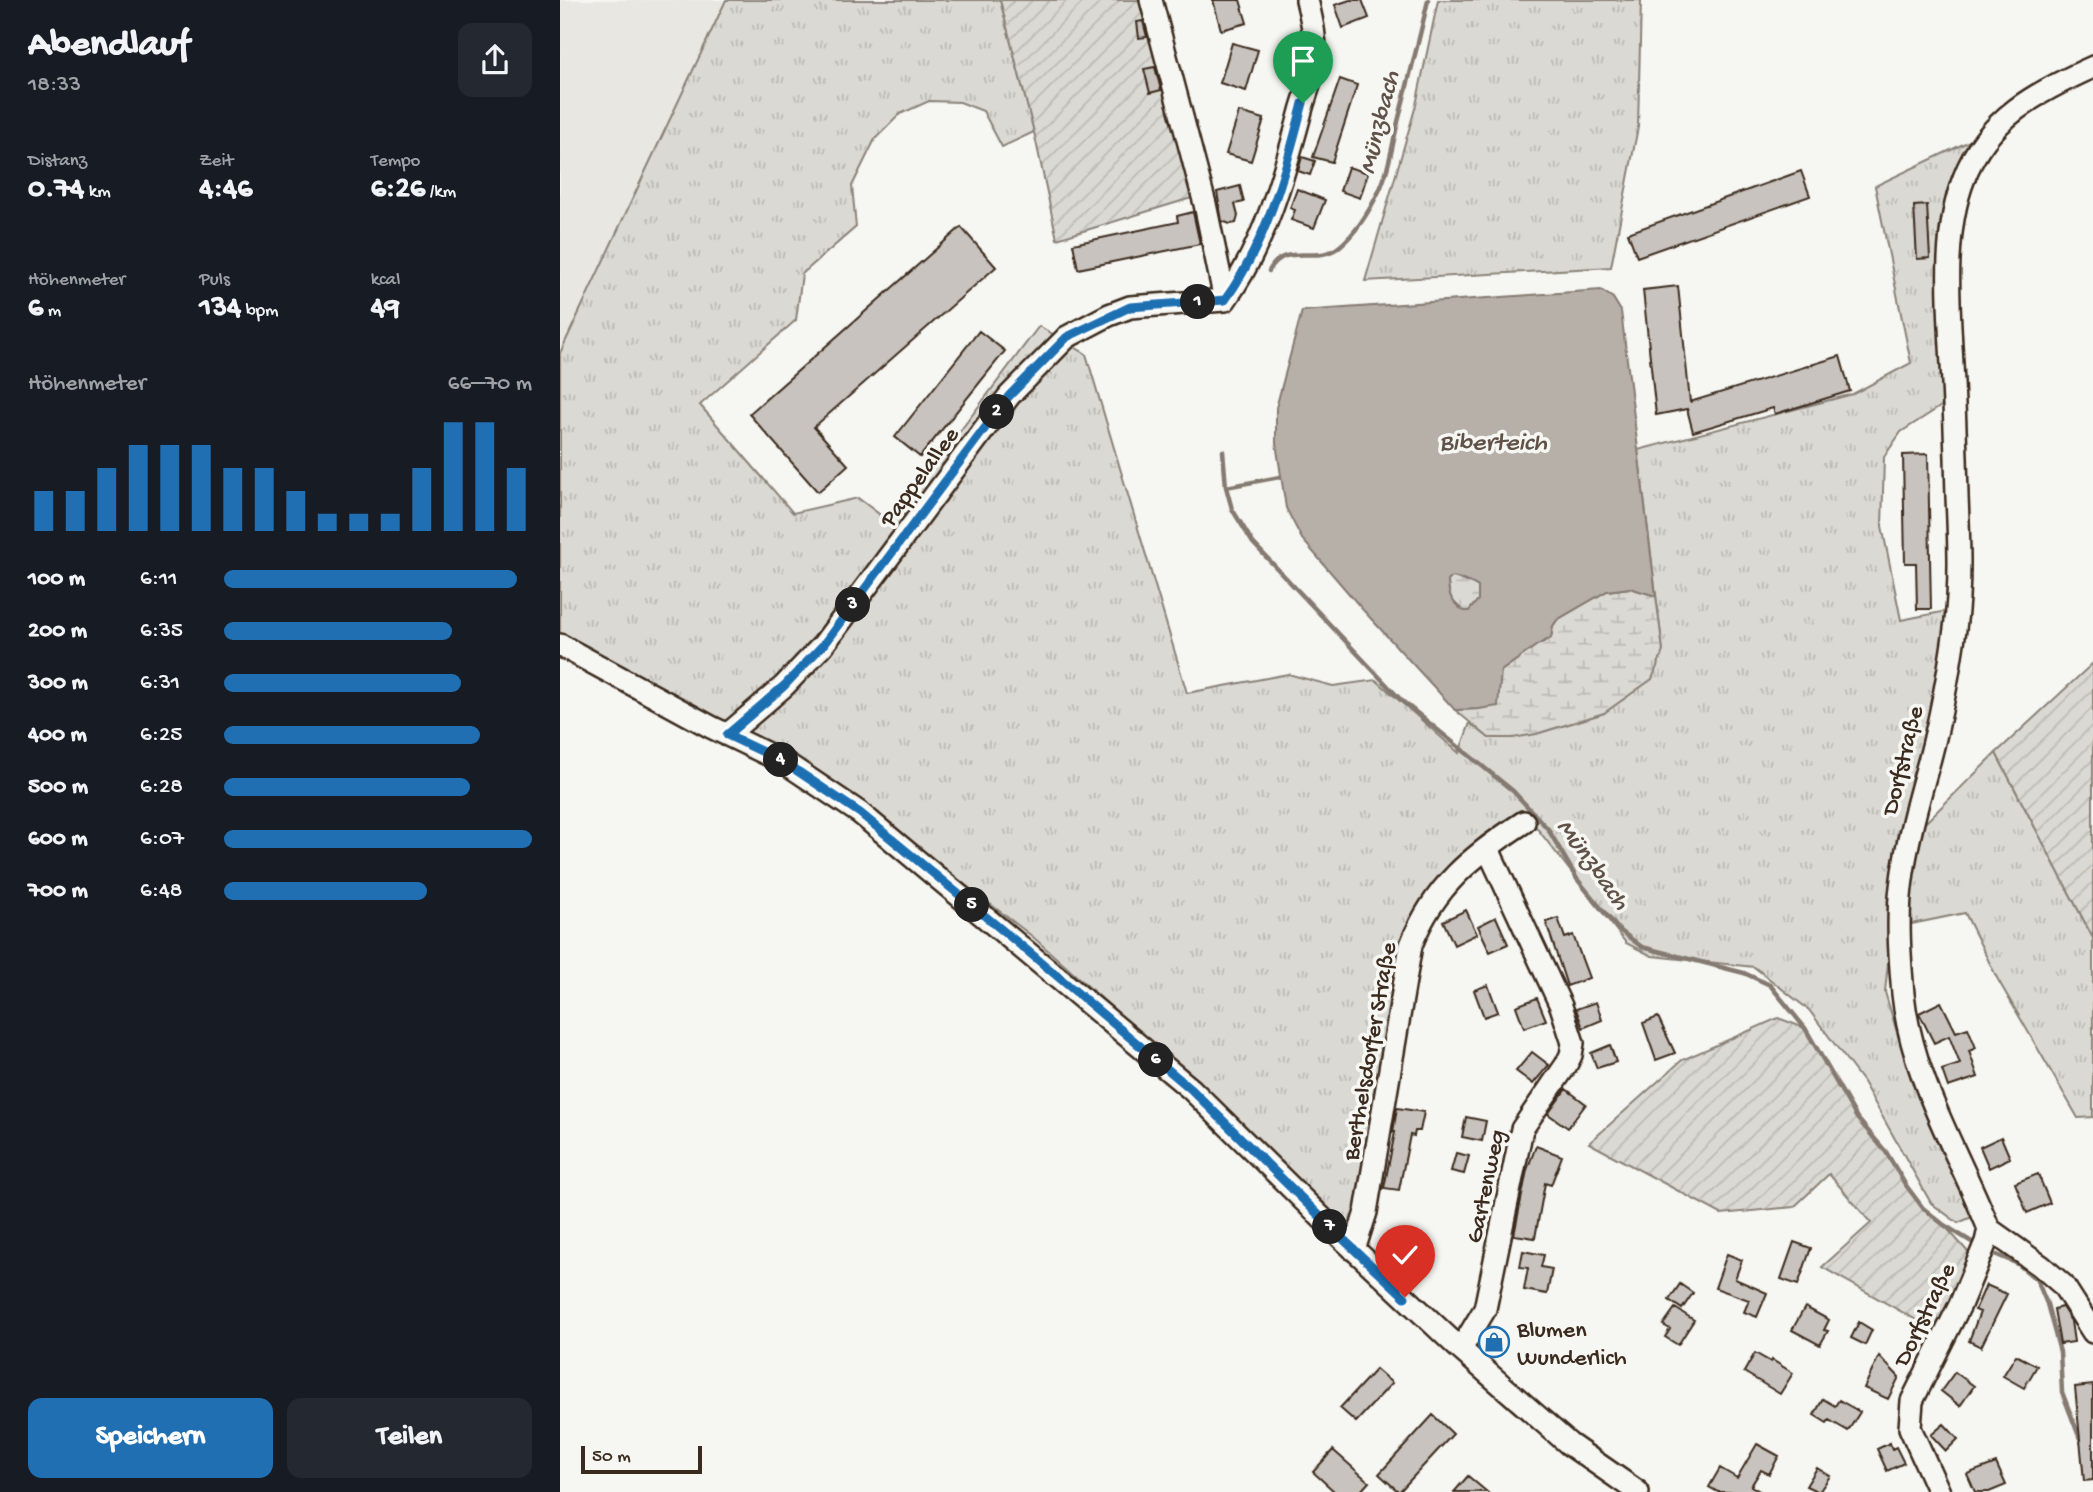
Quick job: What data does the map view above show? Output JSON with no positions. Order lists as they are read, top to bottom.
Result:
{
  "streets": {
    "street": [
      "Pappelallee",
      "Dorfstraße",
      "Berthelsdorfer Straße",
      "Gartenweg"
    ]
  },
  "crossings": [
    ["Berthelsdorfer Straße", "Gartenweg"]
  ],
  "water": ["Münzbach", "Biberteich"],
  "places": {
    "shop": ["Blumen Wunderlich"]
  },
  "scale_bar": "50 m",
  "page": {
    "heading": ["Abendlauf", "18:33"],
    "stats": [
      ["Distanz", "0.74 km"],
      ["Zeit", "4:46"],
      ["Tempo", "6:26 /km"],
      ["Höhenmeter", "6 m"],
      ["Puls", "134 bpm"],
      ["kcal", "49"]
    ],
    "pins": [
      "1",
      "2",
      "3",
      "4",
      "5",
      "6",
      "7"
    ],
    "chart": ["Höhenmeter", "66–70 m"],
    "list": [
      {
        "name": "100 m",
        "note": "6:11"
      },
      {
        "name": "200 m",
        "note": "6:35"
      },
      {
        "name": "300 m",
        "note": "6:31"
      },
      {
        "name": "400 m",
        "note": "6:25"
      },
      {
        "name": "500 m",
        "note": "6:28"
      },
      {
        "name": "600 m",
        "note": "6:07"
      },
      {
        "name": "700 m",
        "note": "6:48"
      }
    ],
    "buttons": ["Speichern", "Teilen"],
    "scale": "50 m"
  }
}
